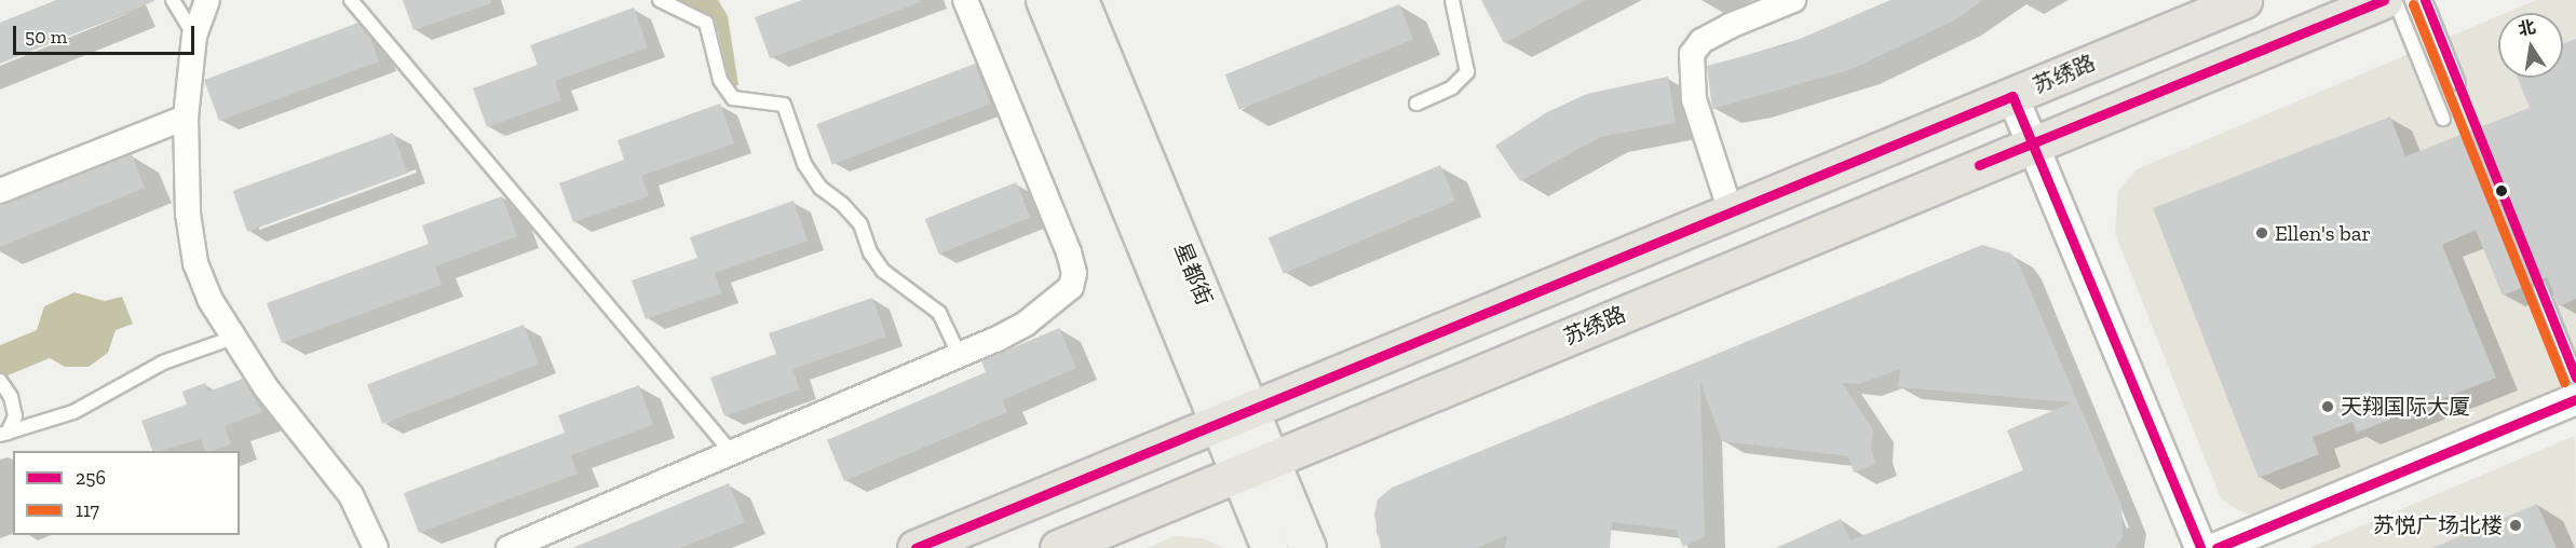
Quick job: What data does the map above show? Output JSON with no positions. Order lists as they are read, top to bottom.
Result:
{
  "streets": {
    "main road": ["苏绣路", "星都街"]
  },
  "crossings": [
    ["苏绣路", "星都街"]
  ],
  "places": ["Ellen's bar", "天翔国际大厦", "苏悦广场北楼"],
  "lines": ["transit line 256", "transit line 117"],
  "legend": ["256", "117"],
  "scale_bar": "50 m",
  "north": "top"
}
